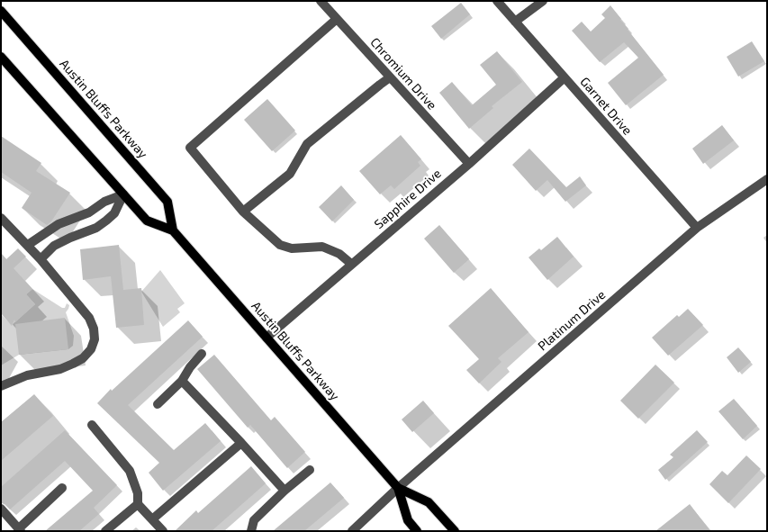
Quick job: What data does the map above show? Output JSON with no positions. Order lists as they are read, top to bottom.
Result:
{
  "streets": {
    "main road": ["Austin Bluffs Parkway"],
    "street": [
      "Chromium Drive",
      "Garnet Drive",
      "Sapphire Drive",
      "Platinum Drive"
    ]
  },
  "crossings": [
    ["Chromium Drive", "Sapphire Drive"],
    ["Garnet Drive", "Sapphire Drive"],
    ["Garnet Drive", "Platinum Drive"],
    ["Austin Bluffs Parkway", "Sapphire Drive"],
    ["Austin Bluffs Parkway", "Platinum Drive"]
  ]
}
